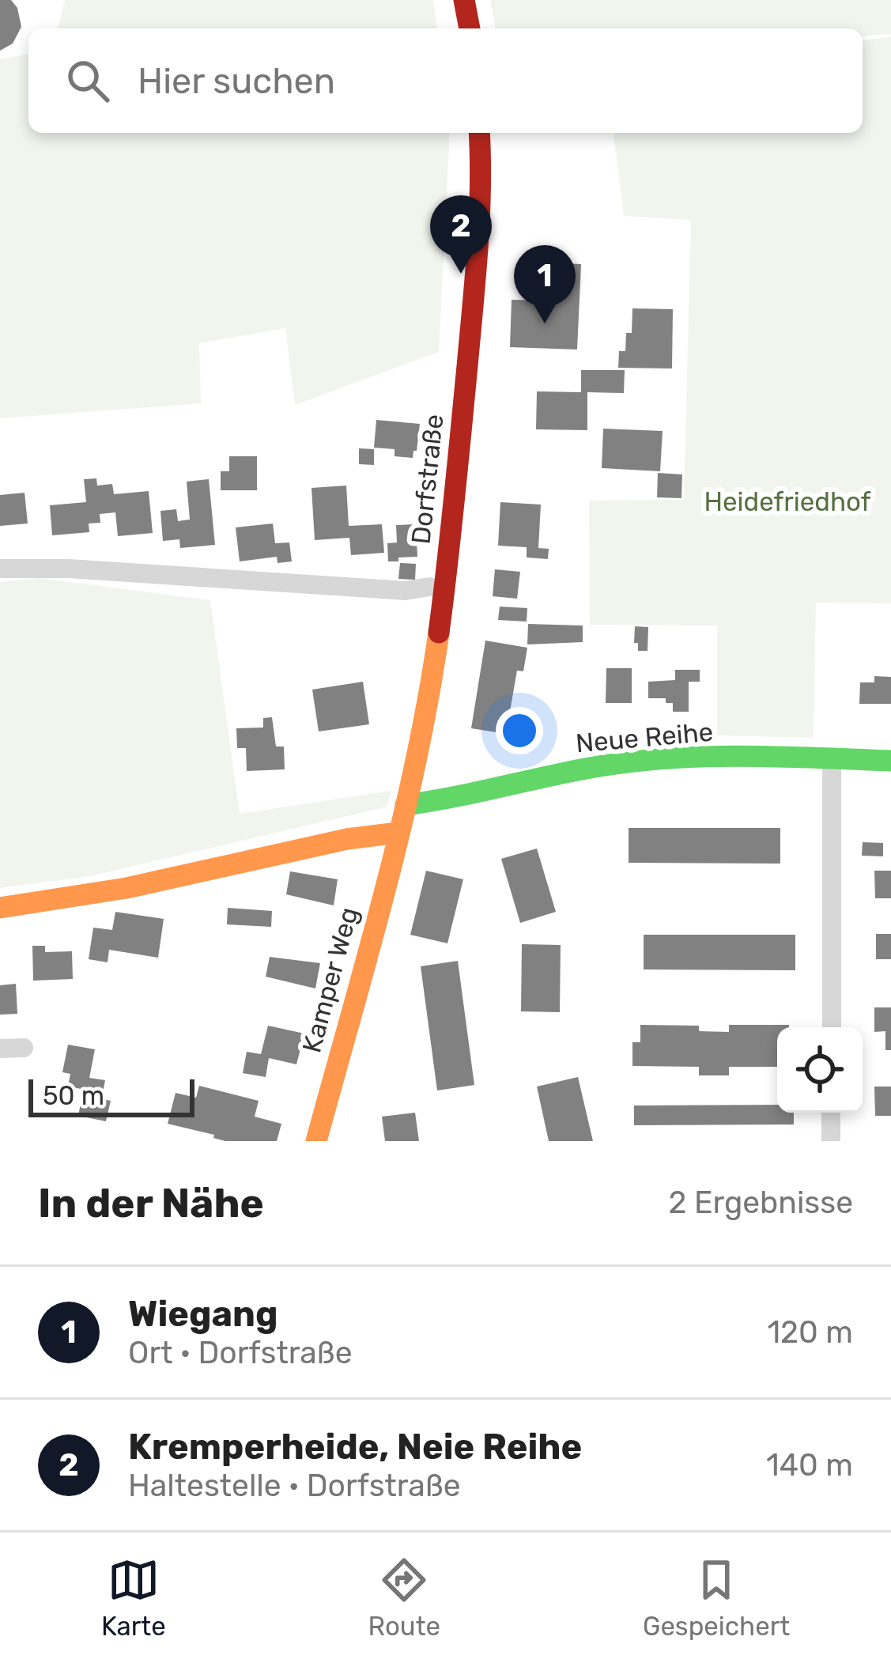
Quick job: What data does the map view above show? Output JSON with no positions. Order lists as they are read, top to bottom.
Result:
{
  "streets": {
    "main road": ["Dorfstraße", "Neue Reihe", "Kamper Weg"]
  },
  "crossings": [
    ["Dorfstraße", "Neue Reihe"],
    ["Dorfstraße", "Kamper Weg"]
  ],
  "parks": ["Heidefriedhof"],
  "scale_bar": "50 m",
  "page": {
    "search": "Hier suchen",
    "pins": ["2", "1"],
    "scale": "50 m",
    "heading": ["In der Nähe", "2 Ergebnisse"],
    "list": [
      {
        "mark": "1",
        "name": "Wiegang",
        "note": "Ort · Dorfstraße",
        "value": "120 m"
      },
      {
        "mark": "2",
        "name": "Kremperheide, Neie Reihe",
        "note": "Haltestelle · Dorfstraße",
        "value": "140 m"
      }
    ],
    "nav": ["Karte", "Route", "Gespeichert"]
  }
}
